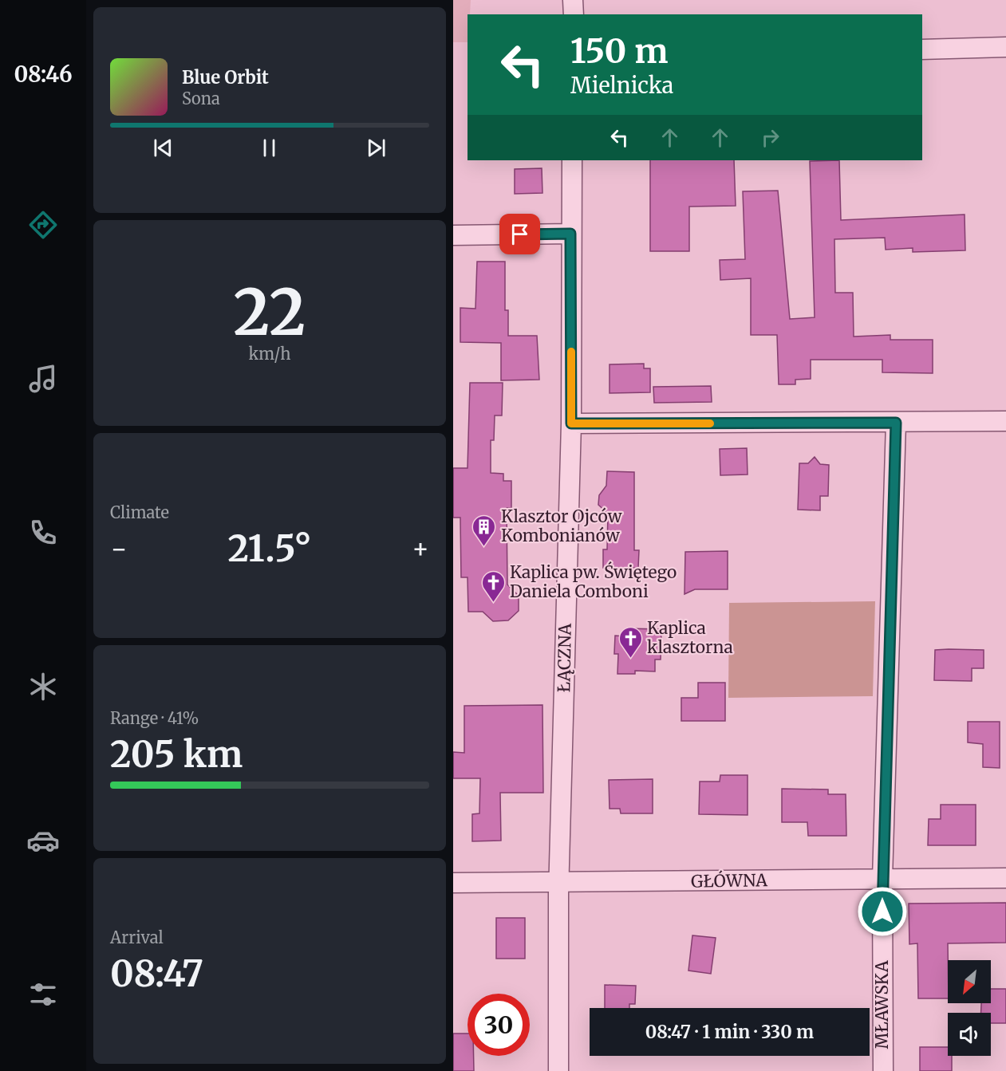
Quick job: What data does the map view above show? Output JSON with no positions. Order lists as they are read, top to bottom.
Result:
{
  "streets": {
    "street": ["ŁĄCZNA", "GŁÓWNA", "MŁAWSKA"]
  },
  "crossings": [
    ["ŁĄCZNA", "GŁÓWNA"],
    ["GŁÓWNA", "MŁAWSKA"]
  ],
  "places": {
    "building": ["Klasztor Ojców Kombonianów"],
    "church": ["Kaplica pw. Świętego Daniela Comboni", "Kaplica klasztorna"]
  },
  "north": "bottom left",
  "page": {
    "tabs": "08:46",
    "turn": ["150 m", "Mielnicka"],
    "song": ["Blue Orbit", "Sona"],
    "tile": [
      ["22", "km/h"],
      "Climate",
      ["Range · 41%", "205 km"],
      ["Arrival", "08:47"]
    ],
    "heat": ["−", "21.5°", "+"],
    "limit": "30",
    "trip": "08:47 · 1 min · 330 m"
  }
}
